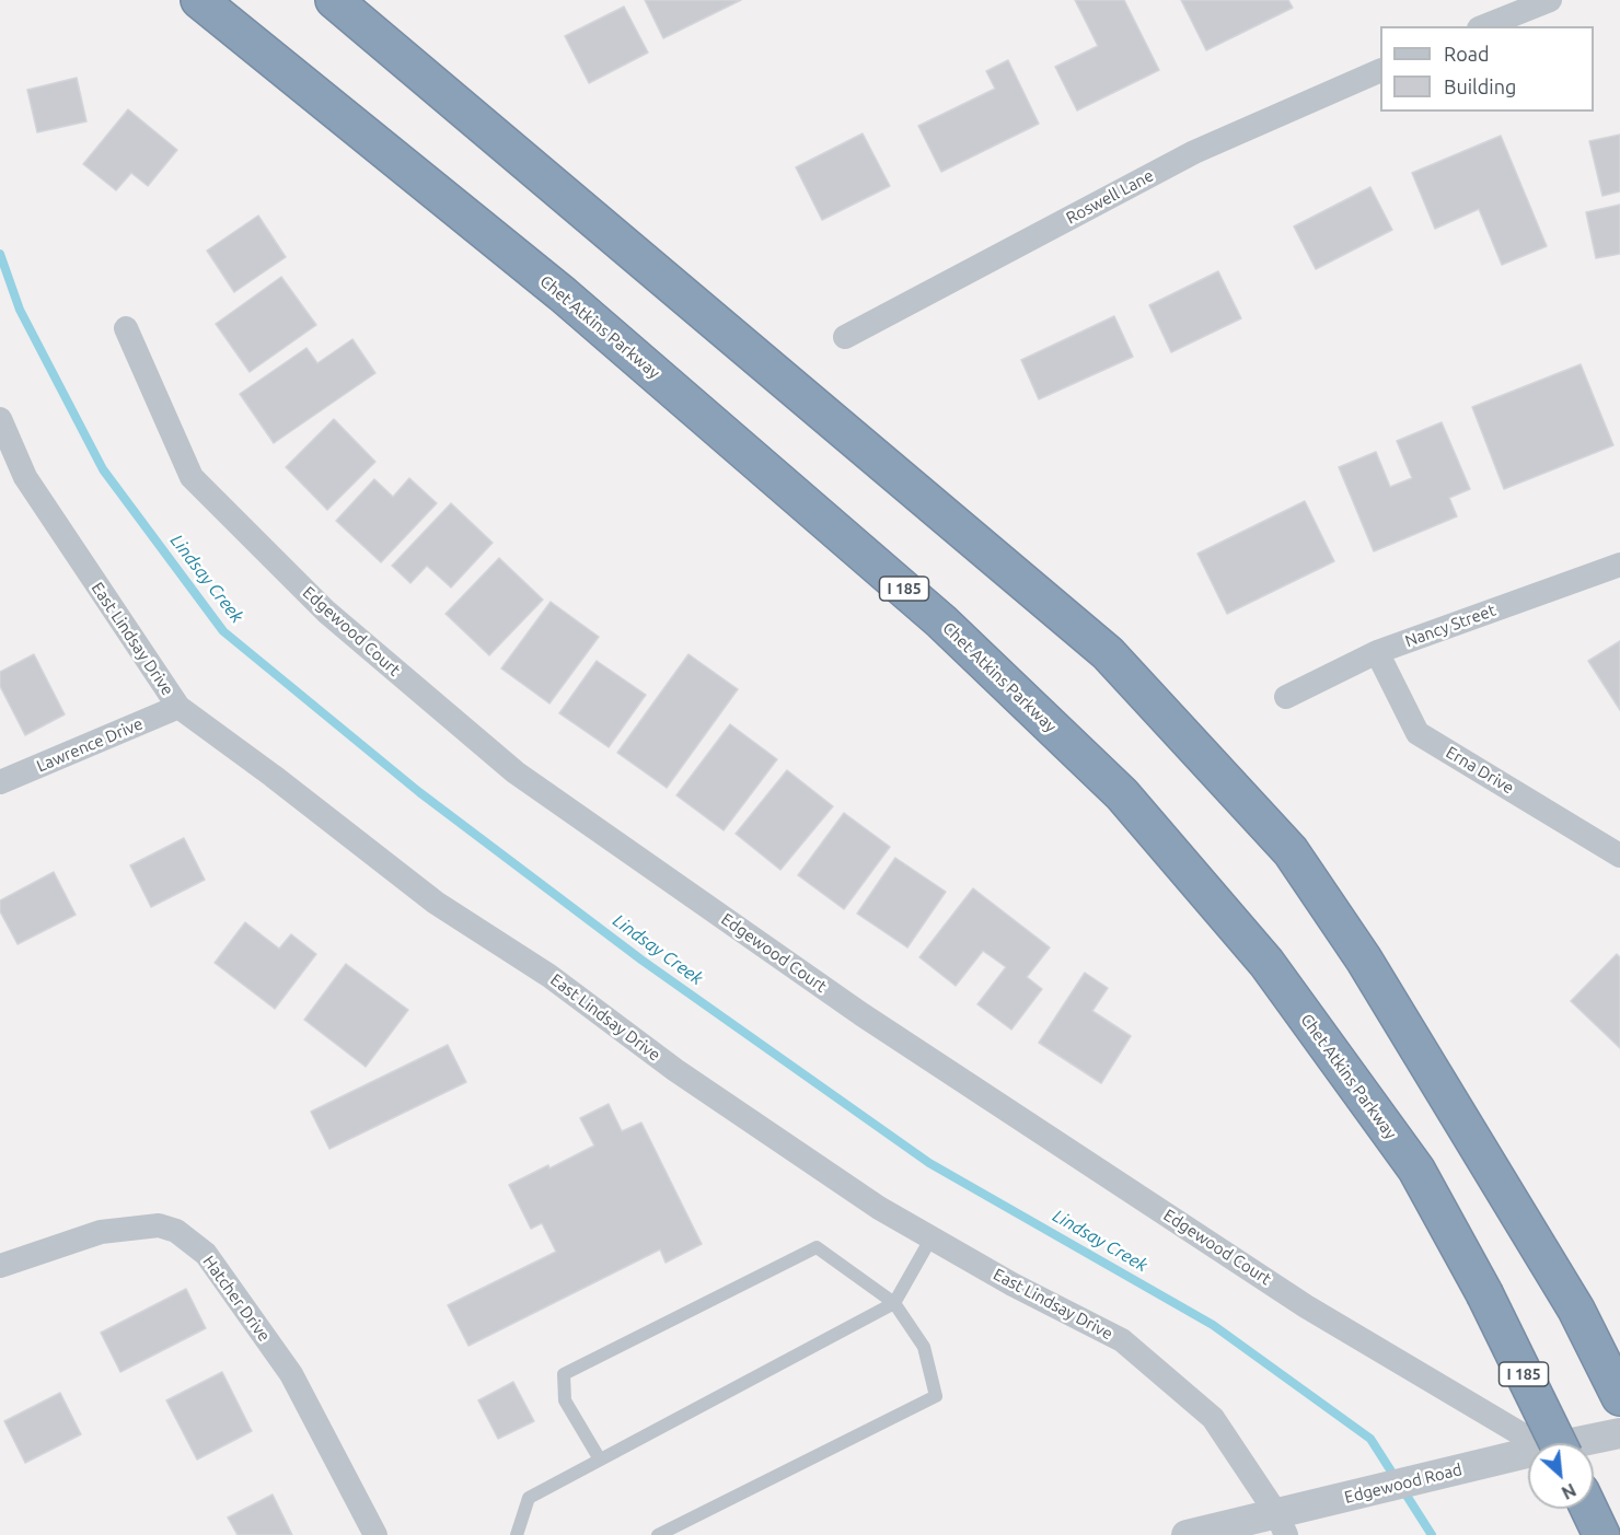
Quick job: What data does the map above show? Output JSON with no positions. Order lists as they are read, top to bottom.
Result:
{
  "streets": {
    "highway": ["Chet Atkins Parkway", "I 185"],
    "street": [
      "Roswell Lane",
      "Nancy Street",
      "Edgewood Court",
      "East Lindsay Drive",
      "Lawrence Drive",
      "Erna Drive",
      "Hatcher Drive",
      "Edgewood Road"
    ]
  },
  "crossings": [
    ["Nancy Street", "Erna Drive"],
    ["East Lindsay Drive", "Lawrence Drive"],
    ["East Lindsay Drive", "Edgewood Road"]
  ],
  "water": ["Lindsay Creek"],
  "legend": ["Road", "Building"],
  "north": "bottom right"
}
